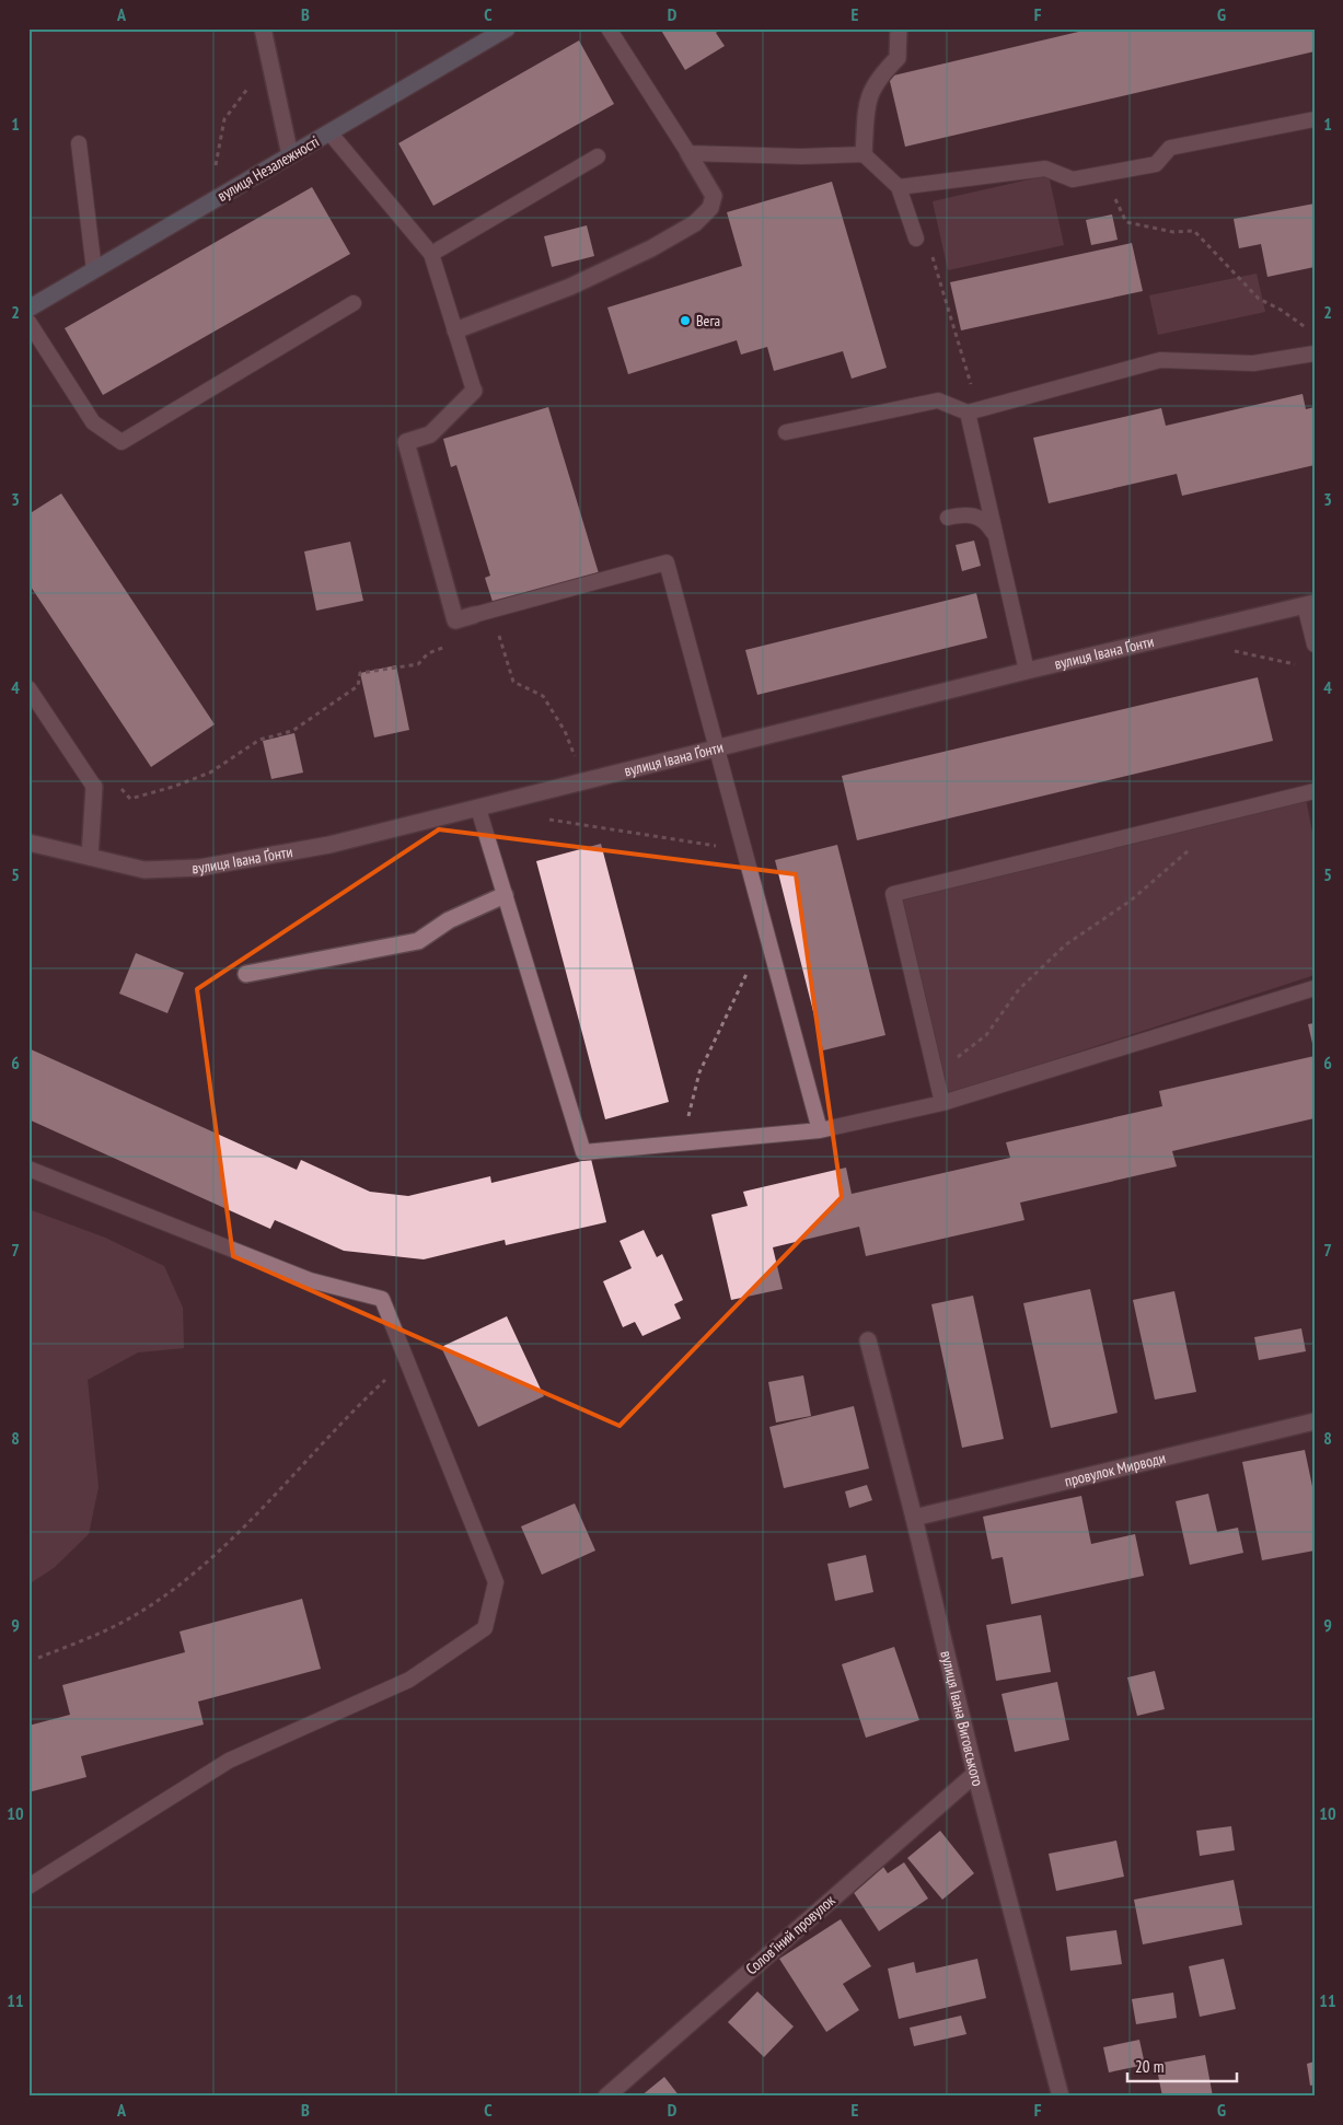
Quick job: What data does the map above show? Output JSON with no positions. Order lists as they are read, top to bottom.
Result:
{
  "streets": {
    "main road": ["вулиця Незалежності"],
    "street": [
      "вулиця Івана Ґонти",
      "провулок Мирводи",
      "вулиця Івана Виговського",
      "Соловʼїний провулок"
    ]
  },
  "crossings": [
    ["провулок Мирводи", "вулиця Івана Виговського"],
    ["вулиця Івана Виговського", "Соловʼїний провулок"]
  ],
  "places": ["Вега"],
  "scale_bar": "20 m",
  "grid": {
    "columns": [
      "A",
      "B",
      "C",
      "D",
      "E",
      "F",
      "G"
    ],
    "rows": [
      "1",
      "2",
      "3",
      "4",
      "5",
      "6",
      "7",
      "8",
      "9",
      "10",
      "11"
    ]
  }
}
